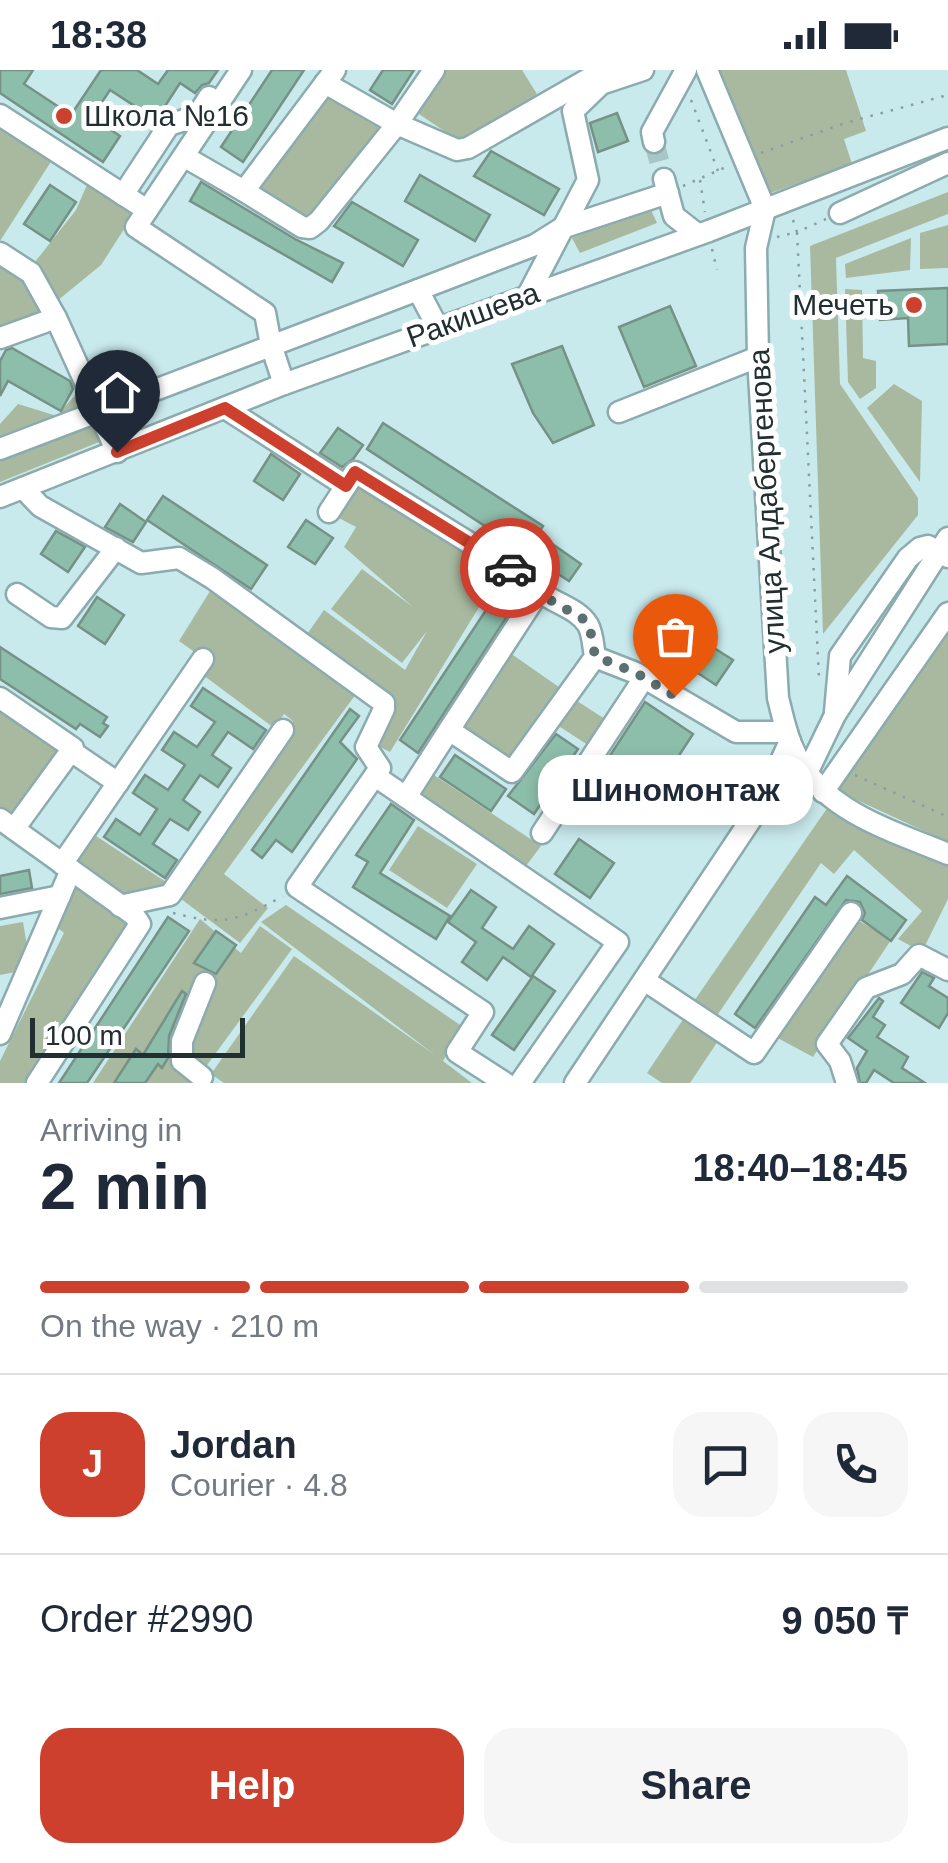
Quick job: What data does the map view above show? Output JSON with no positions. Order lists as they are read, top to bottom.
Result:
{
  "streets": {
    "street": ["Ракишева", "улица Алдабергенова"]
  },
  "crossings": [
    ["Ракишева", "улица Алдабергенова"]
  ],
  "places": ["Школа №16", "Мечеть", "Шиномонтаж"],
  "scale_bar": "100 m",
  "page": {
    "status": "18:38",
    "bubble": "Шиномонтаж",
    "scale": "100 m",
    "heading": ["2 min", "Arriving in", "18:40–18:45"],
    "panel": [
      "Jordan",
      "Courier · 4.8",
      "Order #2990",
      "9 050 ₸"
    ],
    "bar": "On the way · 210 m",
    "round": "J",
    "buttons": ["Help", "Share"]
  }
}
